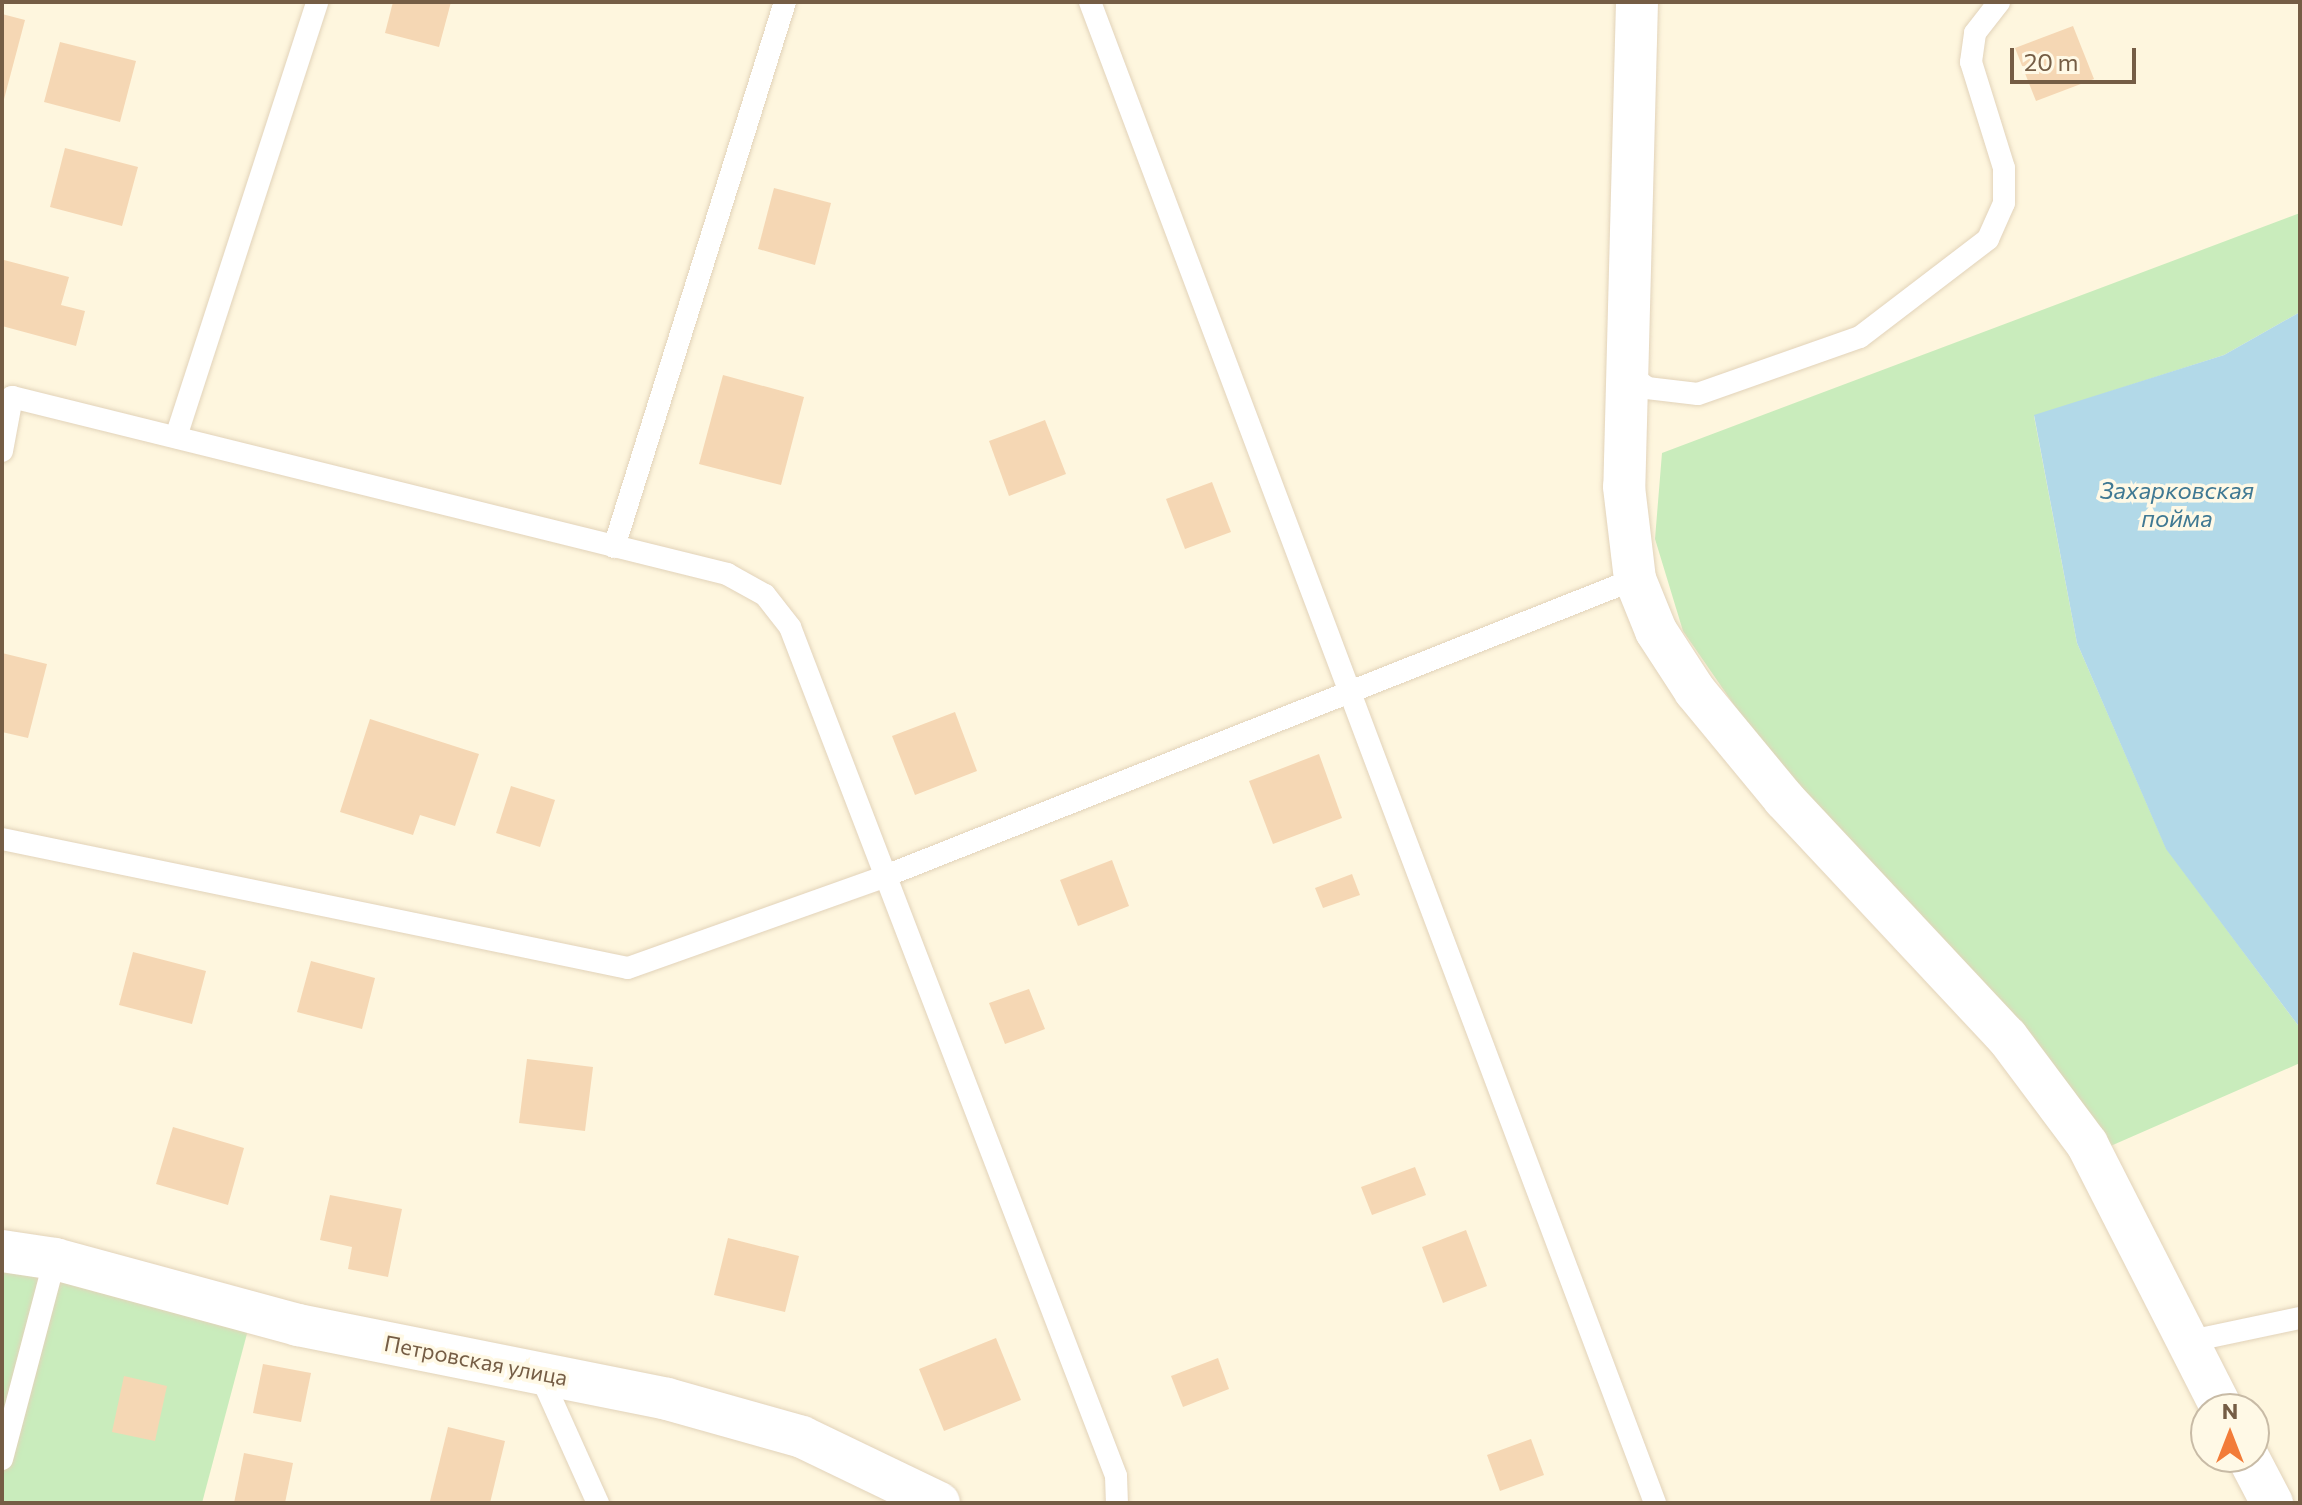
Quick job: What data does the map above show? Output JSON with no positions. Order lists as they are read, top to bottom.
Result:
{
  "streets": {
    "street": ["Петровская улица"]
  },
  "water": ["Захарковская пойма"],
  "scale_bar": "20 m",
  "north": "top"
}
